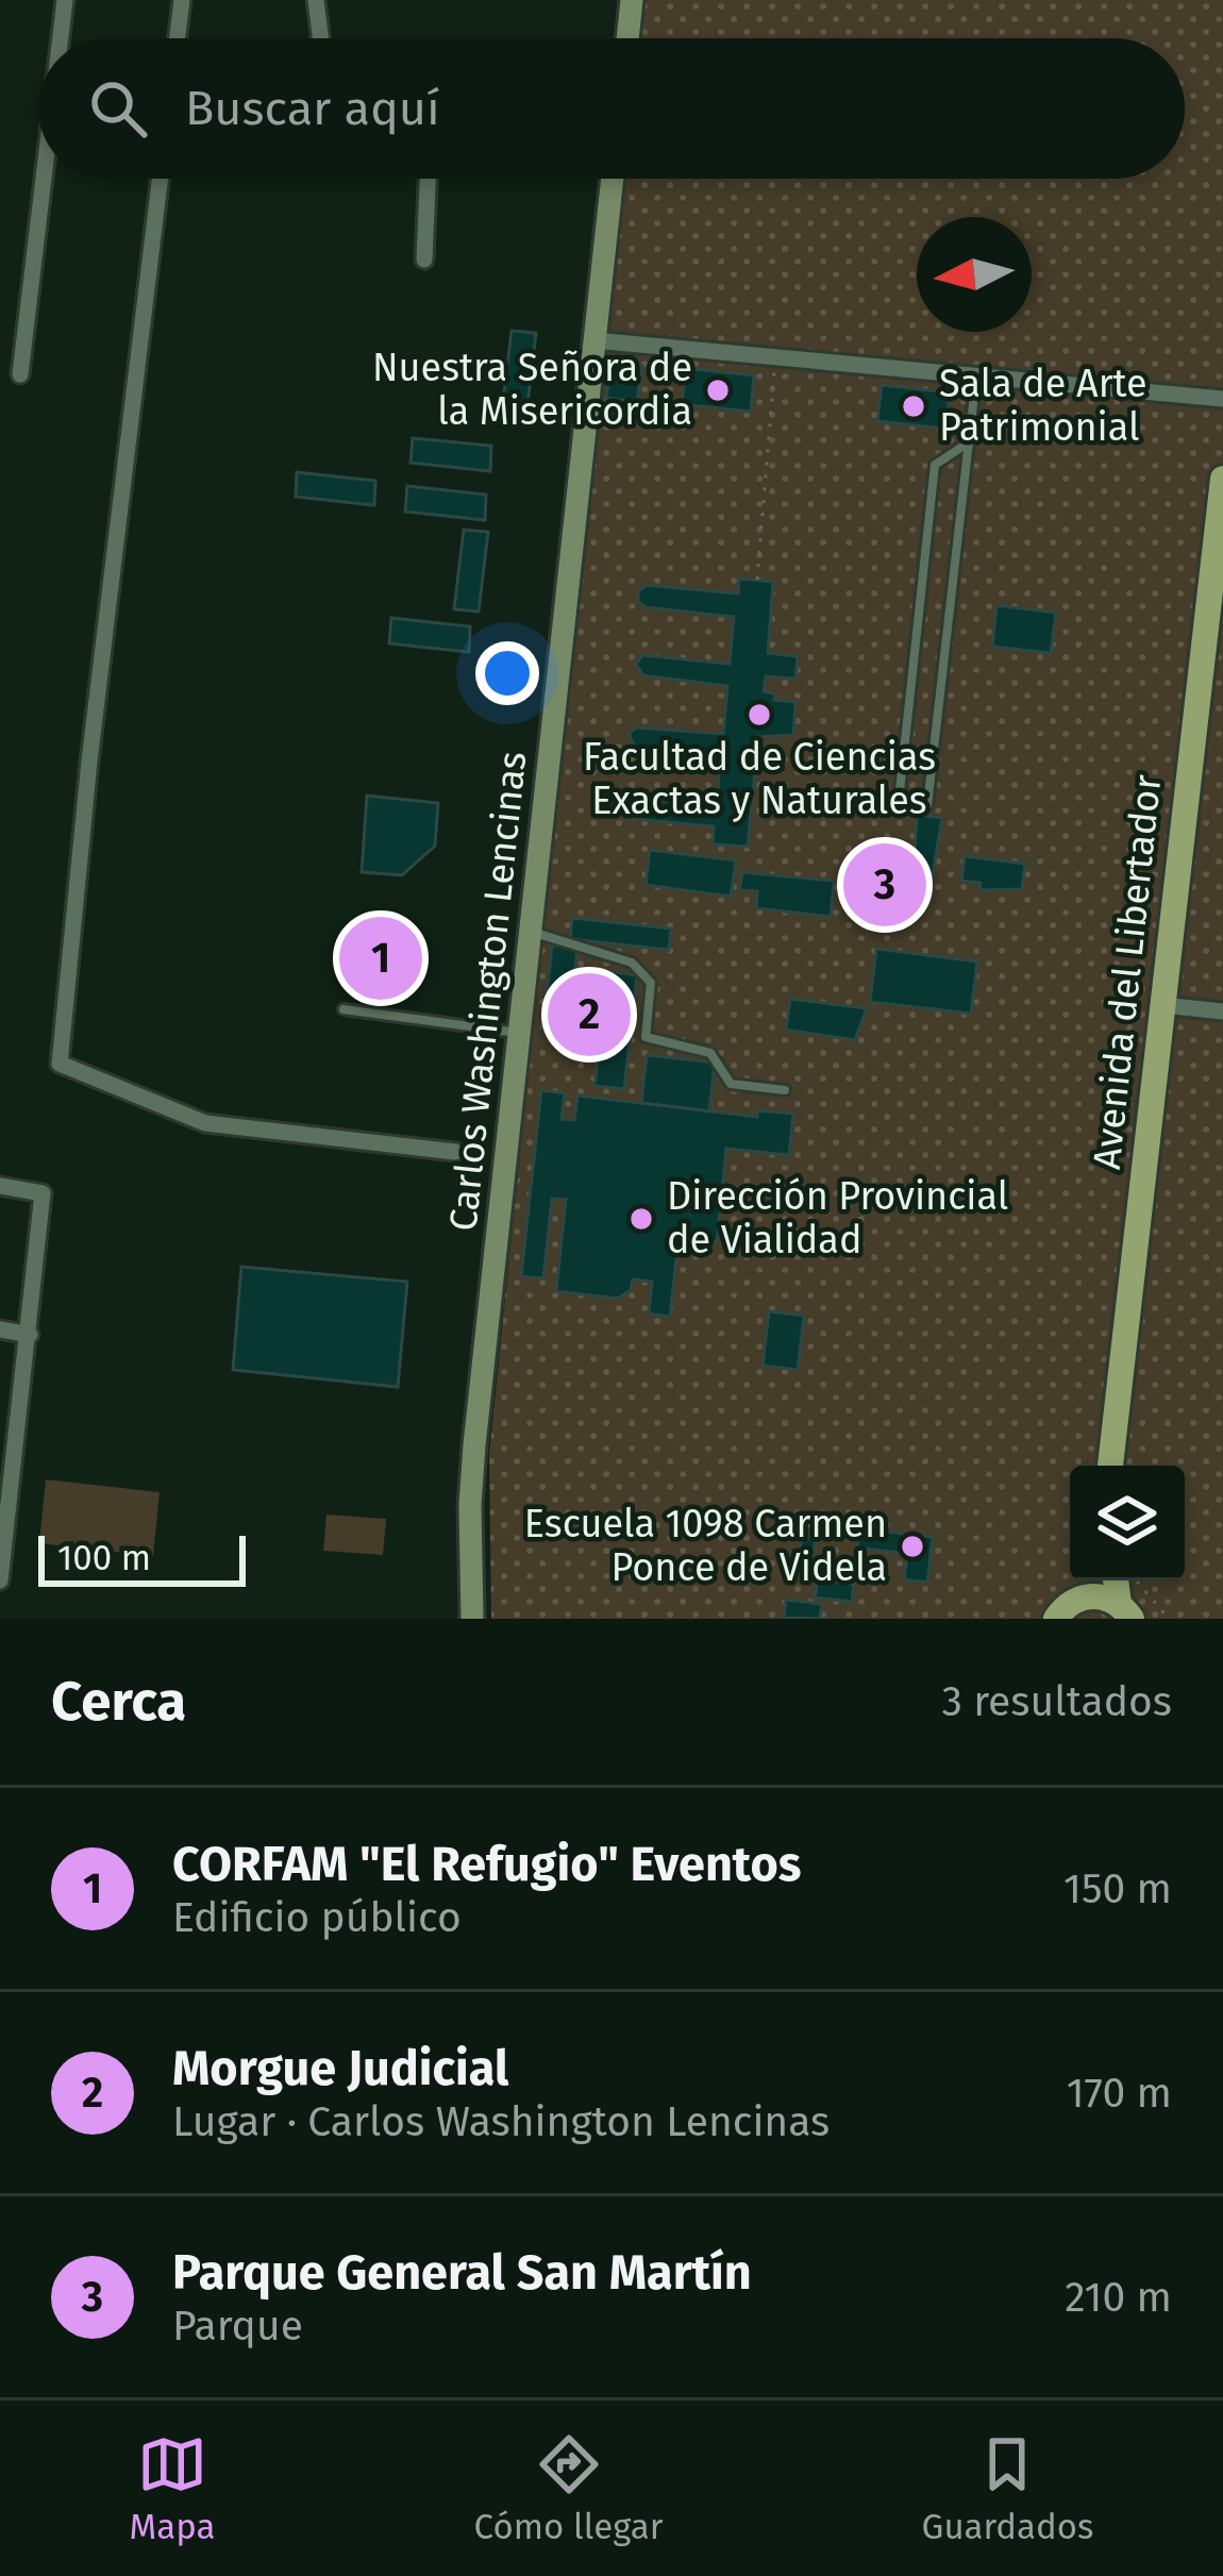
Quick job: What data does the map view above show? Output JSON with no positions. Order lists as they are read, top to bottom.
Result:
{
  "streets": {
    "main road": ["Avenida del Libertador", "Carlos Washington Lencinas"]
  },
  "places": [
    "Nuestra Señora de la Misericordia",
    "Sala de Arte Patrimonial",
    "Facultad de Ciencias Exactas y Naturales",
    "Dirección Provincial de Vialidad",
    "Escuela 1098 Carmen Ponce de Videla"
  ],
  "scale_bar": "100 m",
  "north": "left",
  "page": {
    "search": "Buscar aquí",
    "pins": ["3", "1", "2"],
    "scale": "100 m",
    "heading": ["Cerca", "3 resultados"],
    "list": [
      {
        "mark": "1",
        "name": "CORFAM \"El Refugio\" Eventos",
        "note": "Edificio público",
        "value": "150 m"
      },
      {
        "mark": "2",
        "name": "Morgue Judicial",
        "note": "Lugar · Carlos Washington Lencinas",
        "value": "170 m"
      },
      {
        "mark": "3",
        "name": "Parque General San Martín",
        "note": "Parque",
        "value": "210 m"
      }
    ],
    "nav": ["Mapa", "Cómo llegar", "Guardados"]
  }
}
